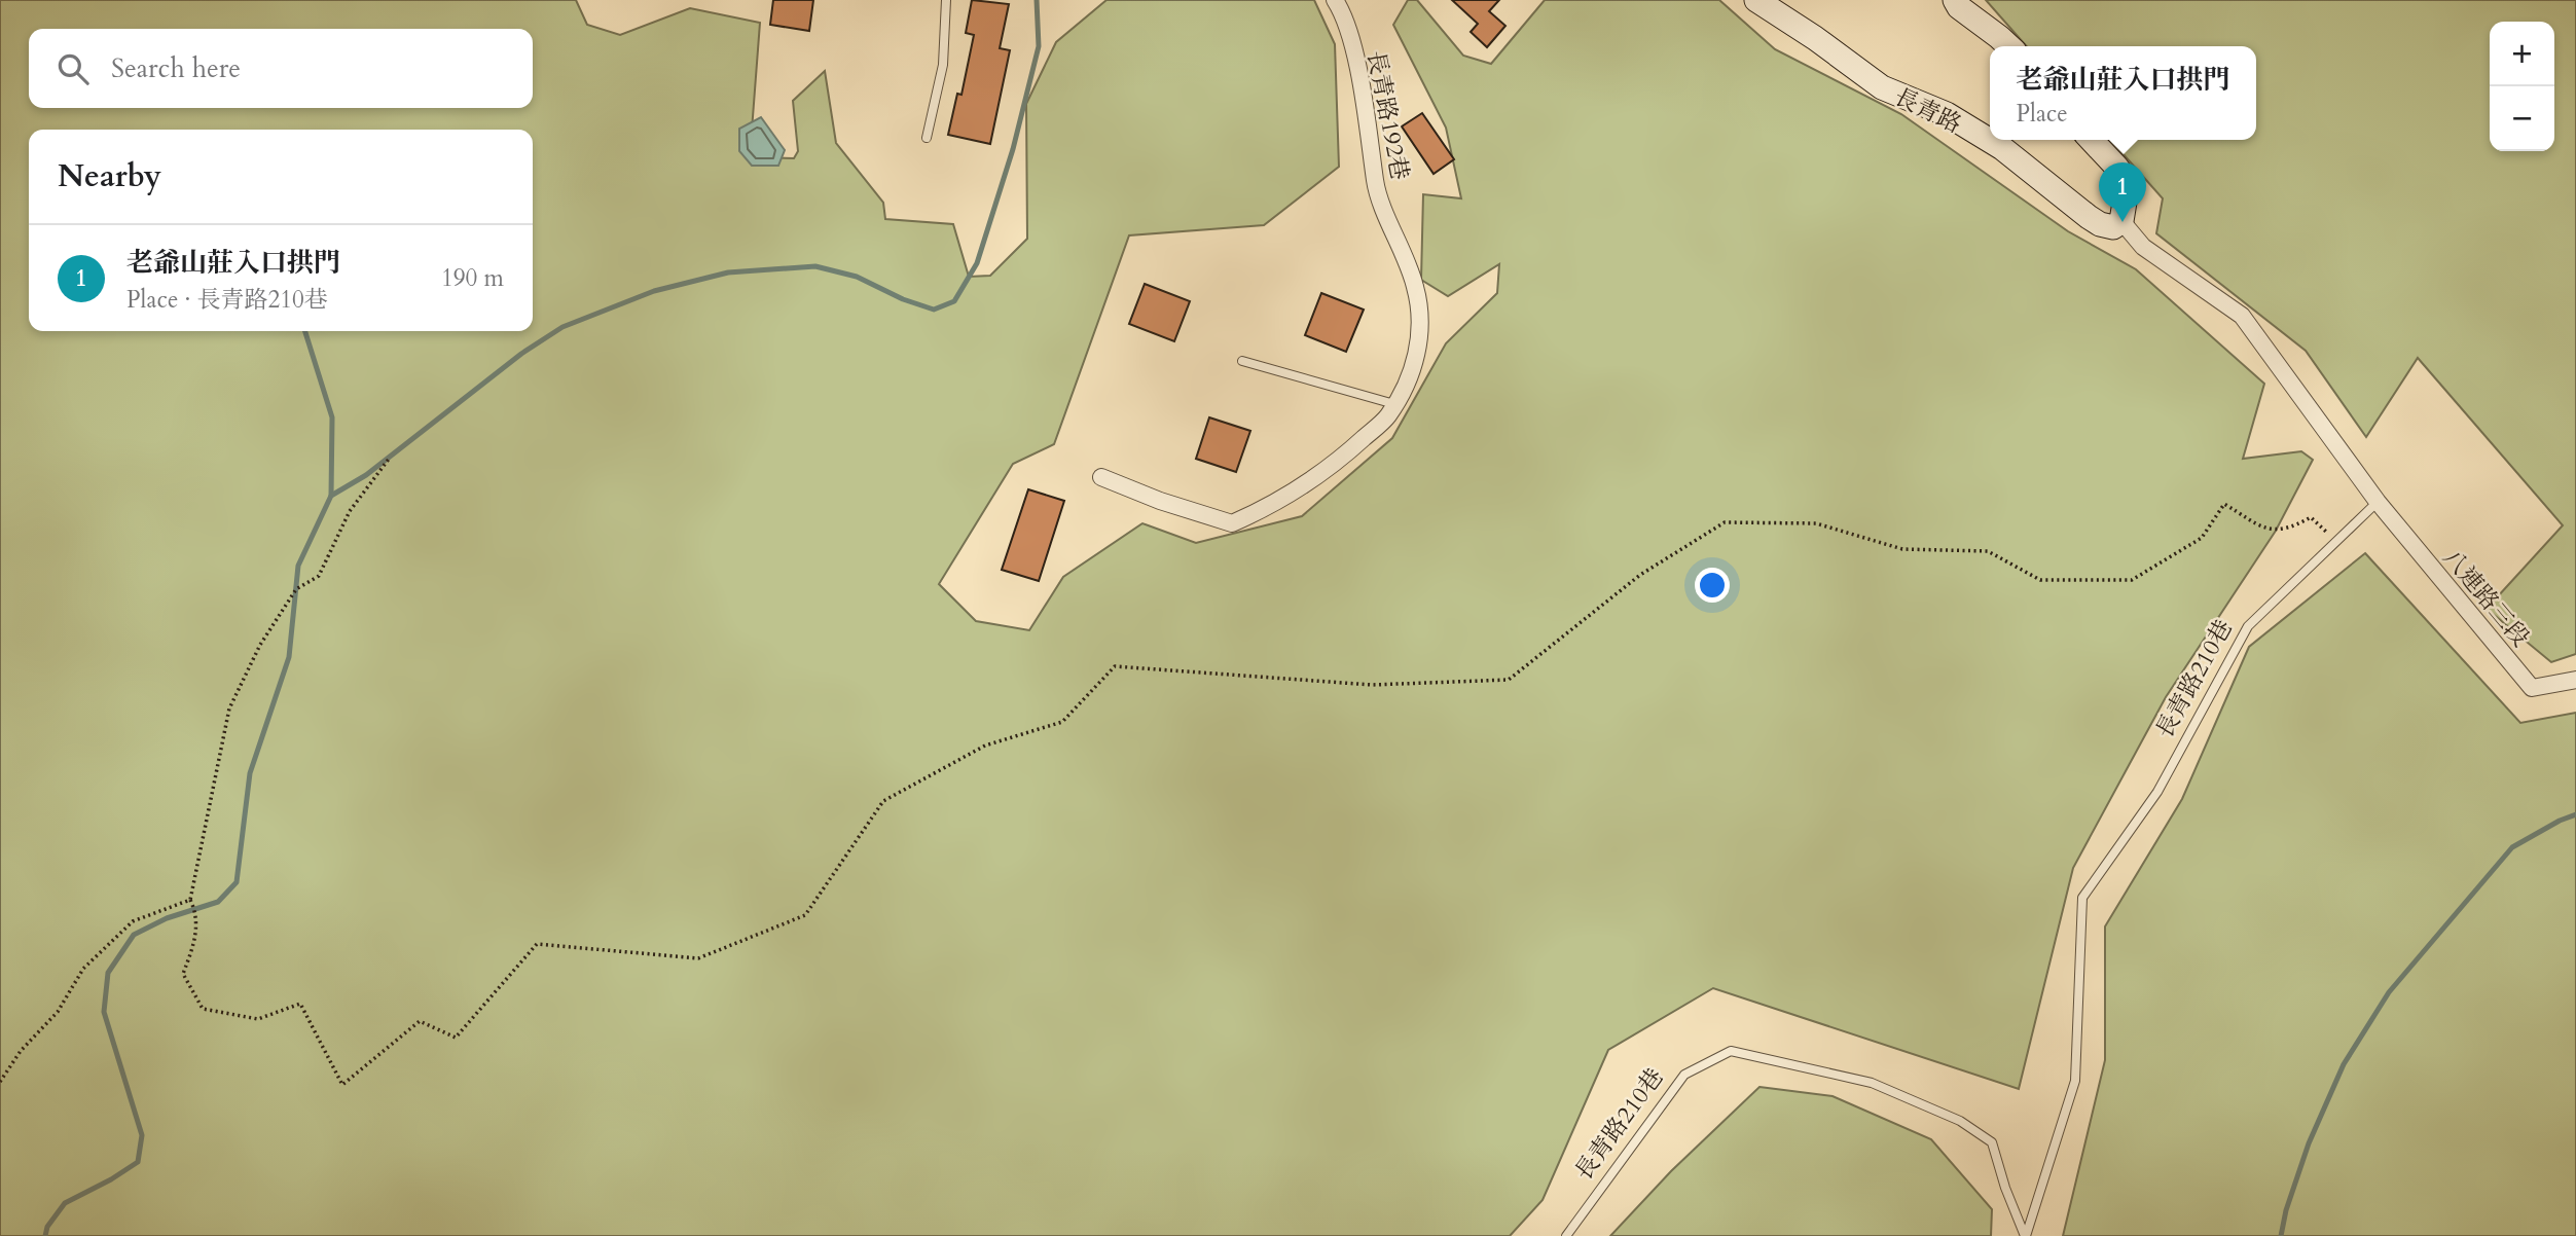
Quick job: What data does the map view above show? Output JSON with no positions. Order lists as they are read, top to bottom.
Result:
{
  "streets": {
    "street": ["長青路", "長青路192巷", "八連路三段"],
    "lane": ["長青路210巷"]
  },
  "crossings": [
    ["八連路三段", "長青路210巷"]
  ],
  "page": {
    "map_buttons": ["+", "−"],
    "search": "Search here",
    "popup": ["老爺山莊入口拱門", "Place"],
    "heading": "Nearby",
    "pins": "1",
    "list": [
      {
        "mark": "1",
        "name": "老爺山莊入口拱門",
        "note": "Place · 長青路210巷",
        "value": "190 m"
      }
    ]
  }
}
